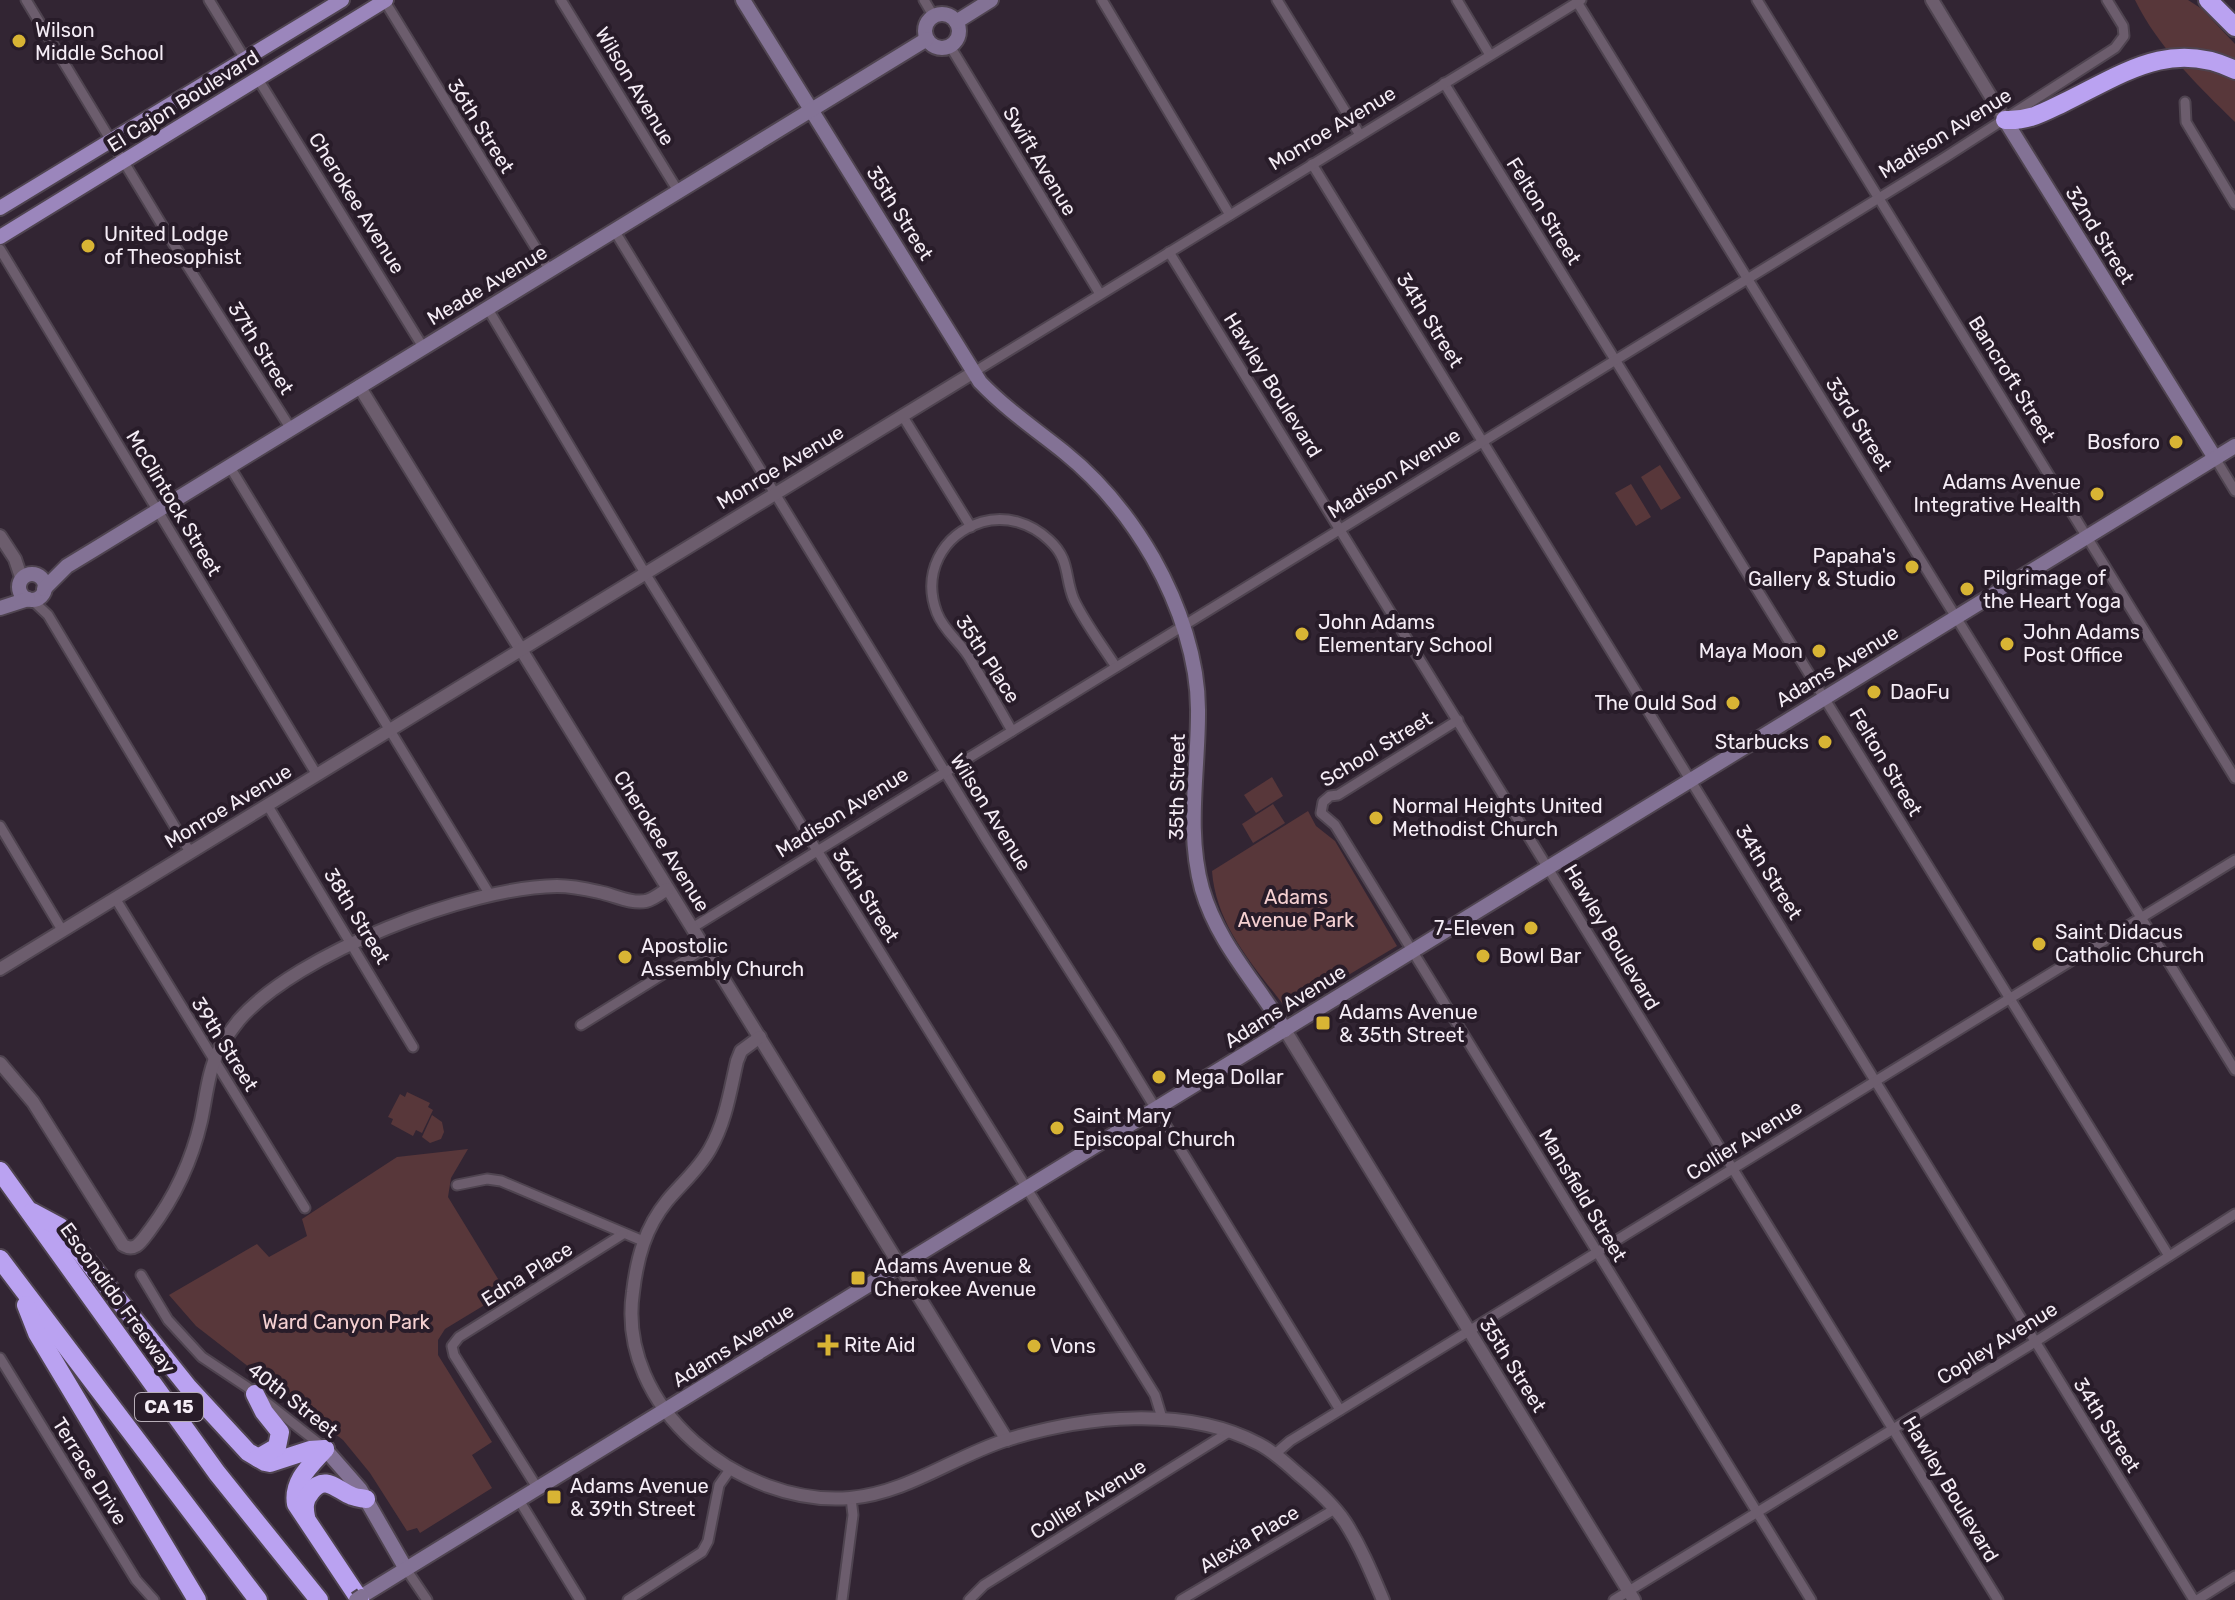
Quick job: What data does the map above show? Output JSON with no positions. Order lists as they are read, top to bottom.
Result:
{
  "streets": {
    "highway": ["Escondido Freeway", "CA 15"],
    "main road": [
      "El Cajon Boulevard",
      "35th Street",
      "32nd Street",
      "Meade Avenue",
      "Adams Avenue",
      "40th Street"
    ],
    "street": [
      "Wilson Avenue",
      "36th Street",
      "Monroe Avenue",
      "Madison Avenue",
      "Swift Avenue",
      "Cherokee Avenue",
      "Felton Street",
      "34th Street",
      "37th Street",
      "Bancroft Street",
      "Hawley Boulevard",
      "33rd Street",
      "McClintock Street",
      "35th Place",
      "School Street",
      "38th Street",
      "39th Street",
      "Collier Avenue",
      "Mansfield Street",
      "Edna Place",
      "Copley Avenue",
      "Terrace Drive",
      "Alexia Place"
    ]
  },
  "crossings": [
    ["Wilson Avenue", "Monroe Avenue"],
    ["Wilson Avenue", "Madison Avenue"],
    ["Wilson Avenue", "Meade Avenue"],
    ["Wilson Avenue", "Adams Avenue"],
    ["Wilson Avenue", "Collier Avenue"],
    ["El Cajon Boulevard", "36th Street"],
    ["El Cajon Boulevard", "Cherokee Avenue"],
    ["El Cajon Boulevard", "37th Street"],
    ["36th Street", "Monroe Avenue"],
    ["36th Street", "Madison Avenue"],
    ["36th Street", "Meade Avenue"],
    ["36th Street", "Adams Avenue"],
    ["Monroe Avenue", "Swift Avenue"],
    ["Monroe Avenue", "Cherokee Avenue"],
    ["Monroe Avenue", "Felton Street"],
    ["Monroe Avenue", "35th Street"],
    ["Monroe Avenue", "34th Street"],
    ["Monroe Avenue", "Hawley Boulevard"],
    ["Monroe Avenue", "33rd Street"],
    ["Monroe Avenue", "McClintock Street"],
    ["Monroe Avenue", "38th Street"],
    ["Monroe Avenue", "39th Street"],
    ["Madison Avenue", "Cherokee Avenue"],
    ["Madison Avenue", "Felton Street"],
    ["Madison Avenue", "35th Street"],
    ["Madison Avenue", "32nd Street"],
    ["Madison Avenue", "34th Street"],
    ["Madison Avenue", "Bancroft Street"],
    ["Madison Avenue", "Hawley Boulevard"],
    ["Madison Avenue", "33rd Street"],
    ["Madison Avenue", "35th Place"],
    ["Swift Avenue", "Meade Avenue"],
    ["Cherokee Avenue", "Meade Avenue"],
    ["Cherokee Avenue", "Adams Avenue"],
    ["Felton Street", "Adams Avenue"],
    ["Felton Street", "Collier Avenue"],
    ["Felton Street", "Copley Avenue"],
    ["35th Street", "Meade Avenue"],
    ["35th Street", "Adams Avenue"],
    ["35th Street", "Collier Avenue"],
    ["35th Street", "Copley Avenue"],
    ["32nd Street", "Adams Avenue"],
    ["Meade Avenue", "37th Street"],
    ["Meade Avenue", "McClintock Street"],
    ["34th Street", "Adams Avenue"],
    ["34th Street", "Collier Avenue"],
    ["34th Street", "Copley Avenue"],
    ["Bancroft Street", "Adams Avenue"],
    ["Hawley Boulevard", "Adams Avenue"],
    ["Hawley Boulevard", "School Street"],
    ["Hawley Boulevard", "Collier Avenue"],
    ["Hawley Boulevard", "Copley Avenue"],
    ["33rd Street", "Adams Avenue"],
    ["33rd Street", "Collier Avenue"],
    ["Adams Avenue", "Mansfield Street"],
    ["Adams Avenue", "Edna Place"],
    ["Adams Avenue", "40th Street"],
    ["School Street", "Mansfield Street"],
    ["Collier Avenue", "Mansfield Street"],
    ["Mansfield Street", "Copley Avenue"]
  ],
  "parks": ["Adams Avenue Park", "Ward Canyon Park"],
  "places": {
    "other": [
      "Wilson Middle School",
      "United Lodge of Theosophist",
      "Bosforo",
      "Adams Avenue Integrative Health",
      "Papaha's Gallery & Studio",
      "Pilgrimage of the Heart Yoga",
      "John Adams Elementary School",
      "John Adams Post Office",
      "Maya Moon",
      "DaoFu",
      "The Ould Sod",
      "Starbucks",
      "Normal Heights United Methodist Church",
      "7-Eleven",
      "Saint Didacus Catholic Church",
      "Bowl Bar",
      "Apostolic Assembly Church",
      "Mega Dollar",
      "Saint Mary Episcopal Church",
      "Vons"
    ],
    "transit": ["Adams Avenue & 35th Street", "Adams Avenue & Cherokee Avenue", "Adams Avenue & 39th Street"],
    "health": ["Rite Aid"]
  }
}
